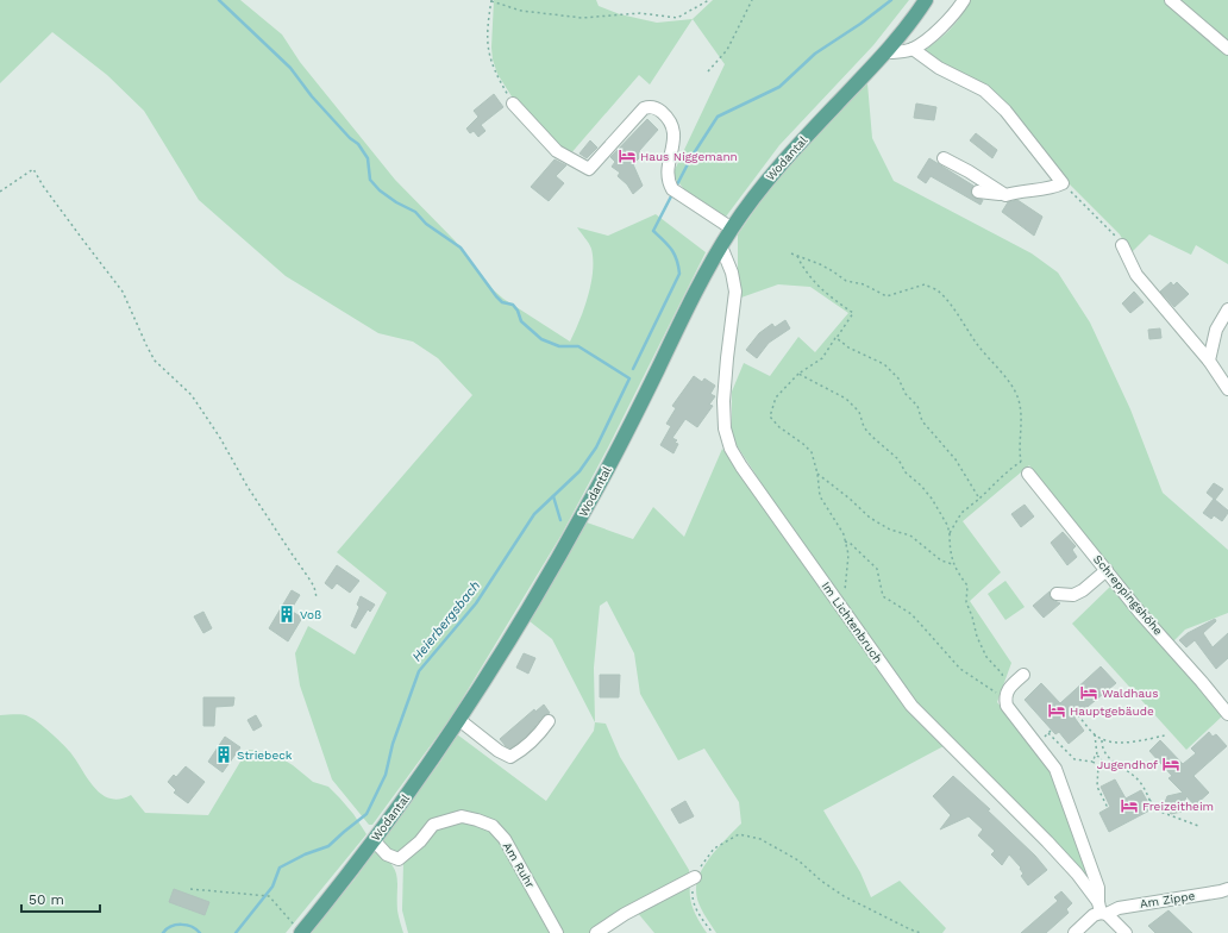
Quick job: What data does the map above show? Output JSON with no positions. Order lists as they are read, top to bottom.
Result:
{
  "streets": {
    "main road": ["Wodantal"],
    "street": [
      "Schreppingshöhe",
      "Im Lichtenbruch",
      "Am Ruhr",
      "Am Zippe"
    ]
  },
  "crossings": [
    ["Wodantal", "Im Lichtenbruch"],
    ["Wodantal", "Am Ruhr"],
    ["Im Lichtenbruch", "Am Zippe"]
  ],
  "water": ["Heierbergsbach"],
  "places": {
    "hotel": [
      "Haus Niggemann",
      "Waldhaus",
      "Hauptgebäude",
      "Jugendhof",
      "Freizeitheim"
    ],
    "building": ["Voß", "Striebeck"]
  },
  "scale_bar": "50 m"
}
